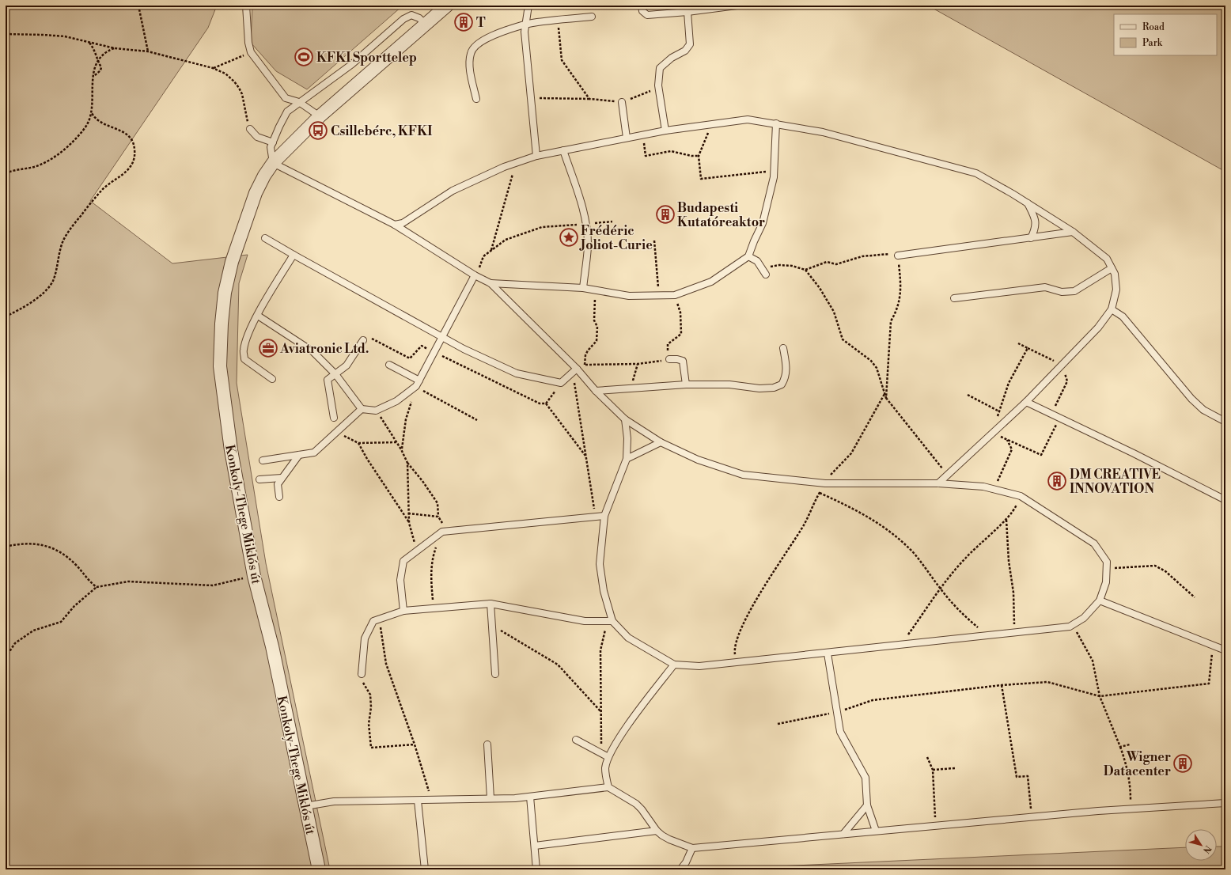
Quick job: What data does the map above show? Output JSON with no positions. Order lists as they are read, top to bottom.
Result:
{
  "streets": {
    "street": ["Konkoly-Thege Miklós út"]
  },
  "places": {
    "building": [
      "T",
      "Budapesti Kutatóreaktor",
      "DM CREATIVE INNOVATION",
      "Wigner Datacenter"
    ],
    "sports": ["KFKI Sporttelep"],
    "bus stop": ["Csillebérc, KFKI"],
    "place": ["Frédéric Joliot-Curie"],
    "office": ["Aviatronic Ltd."]
  },
  "legend": ["Road", "Park"],
  "north": "bottom right"
}
